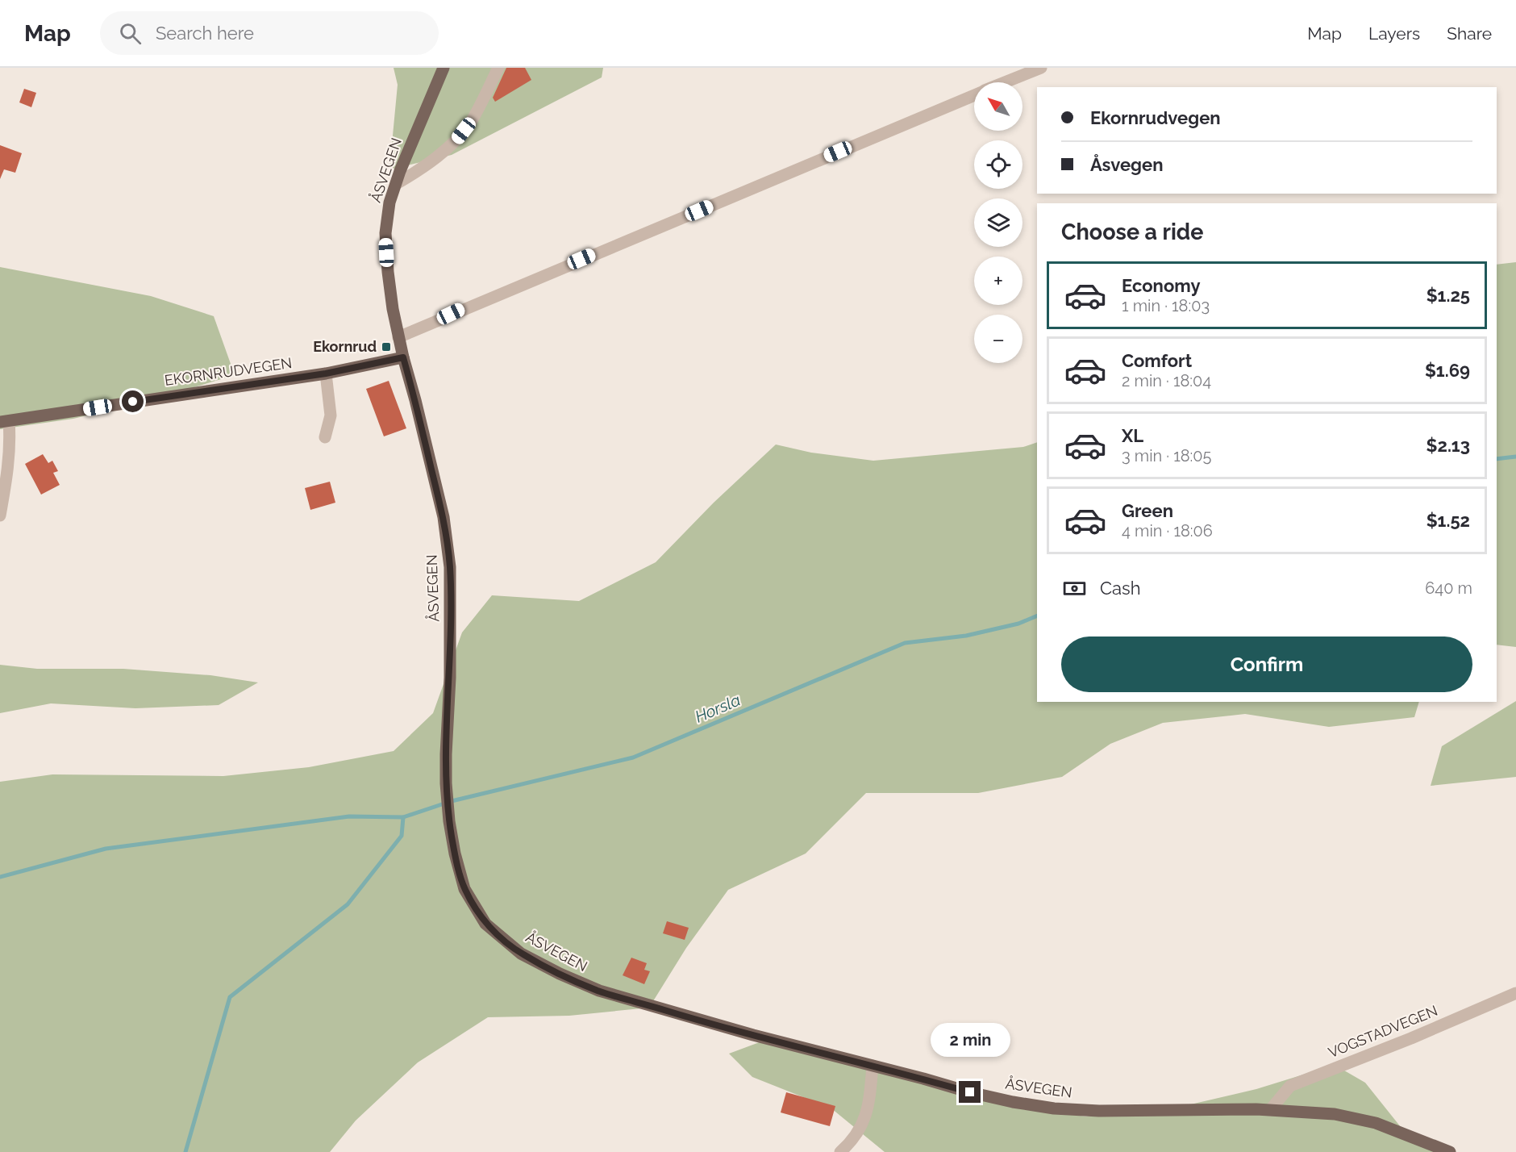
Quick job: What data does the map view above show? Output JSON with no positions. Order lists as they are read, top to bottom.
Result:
{
  "streets": {
    "main road": ["ÅSVEGEN", "EKORNRUDVEGEN"],
    "street": ["VOGSTADVEGEN"]
  },
  "crossings": [
    ["ÅSVEGEN", "EKORNRUDVEGEN"],
    ["ÅSVEGEN", "VOGSTADVEGEN"]
  ],
  "water": ["Horsla"],
  "places": {
    "transit": ["Ekornrud"]
  },
  "north": "top left",
  "page": {
    "header": "Map",
    "search": "Search here",
    "nav": ["Map", "Layers", "Share"],
    "map_buttons": ["+", "−"],
    "banner": ["Ekornrudvegen", "Åsvegen"],
    "heading": "Choose a ride",
    "list": [
      {
        "name": "Economy",
        "note": "1 min · 18:03",
        "value": "$1.25"
      },
      {
        "name": "Comfort",
        "note": "2 min · 18:04",
        "value": "$1.69"
      },
      {
        "name": "XL",
        "note": "3 min · 18:05",
        "value": "$2.13"
      },
      {
        "name": "Green",
        "note": "4 min · 18:06",
        "value": "$1.52"
      }
    ],
    "pay": ["Cash", "640 m"],
    "buttons": "Confirm",
    "bubble": "2 min"
  }
}
